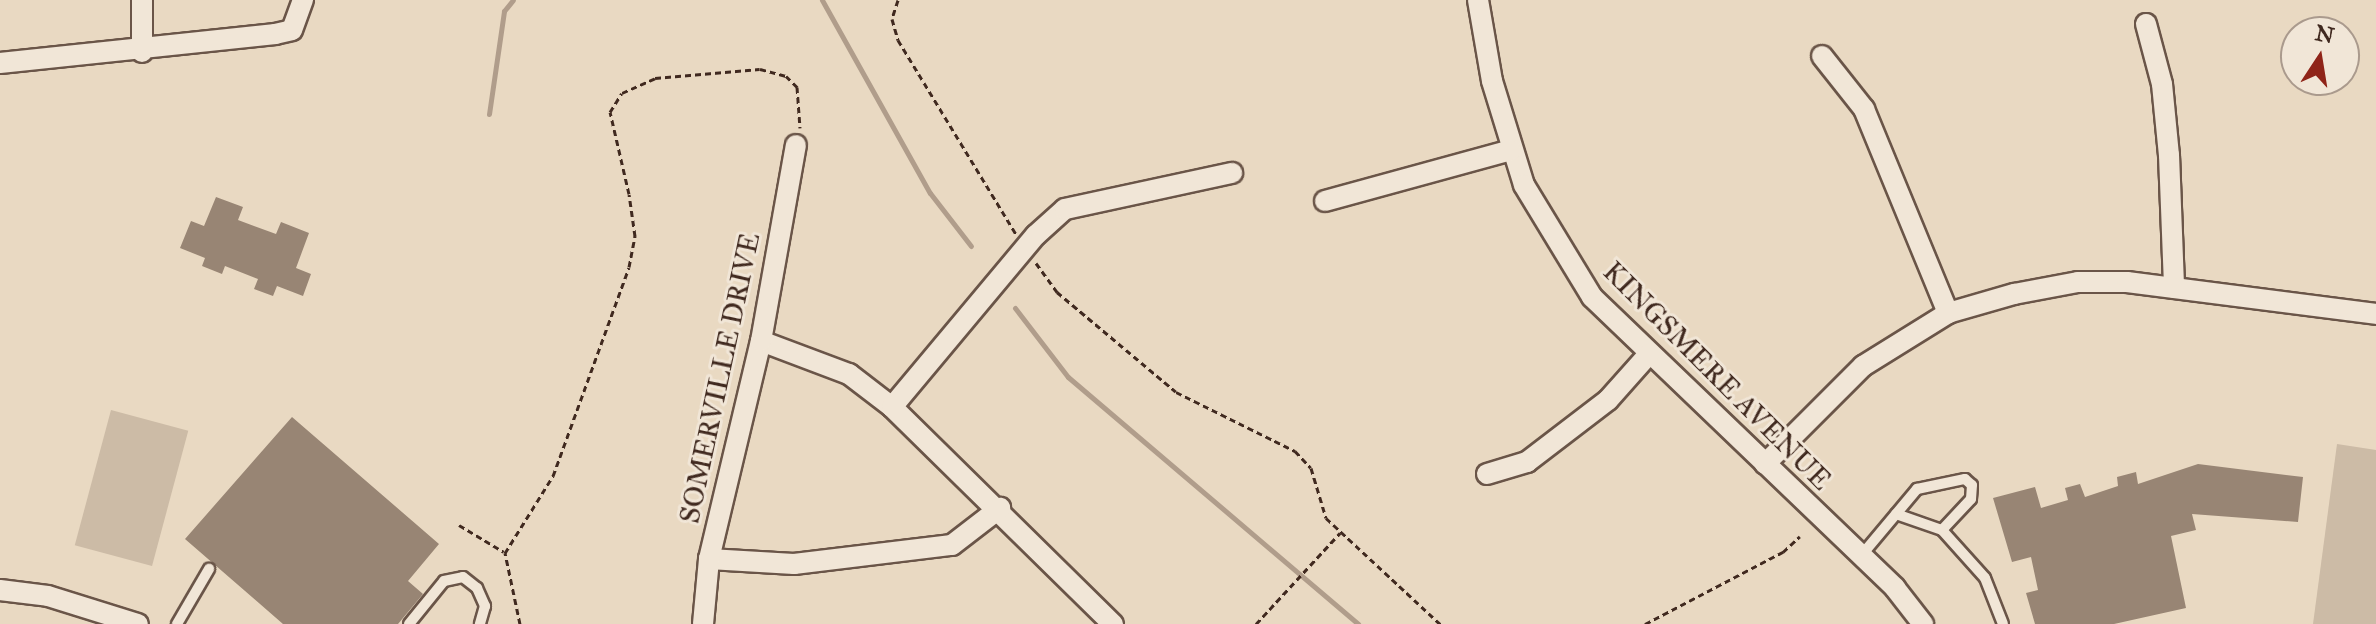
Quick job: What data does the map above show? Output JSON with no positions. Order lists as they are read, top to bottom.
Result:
{
  "streets": {
    "street": ["KINGSMERE AVENUE", "SOMERVILLE DRIVE"]
  },
  "north": "top"
}
